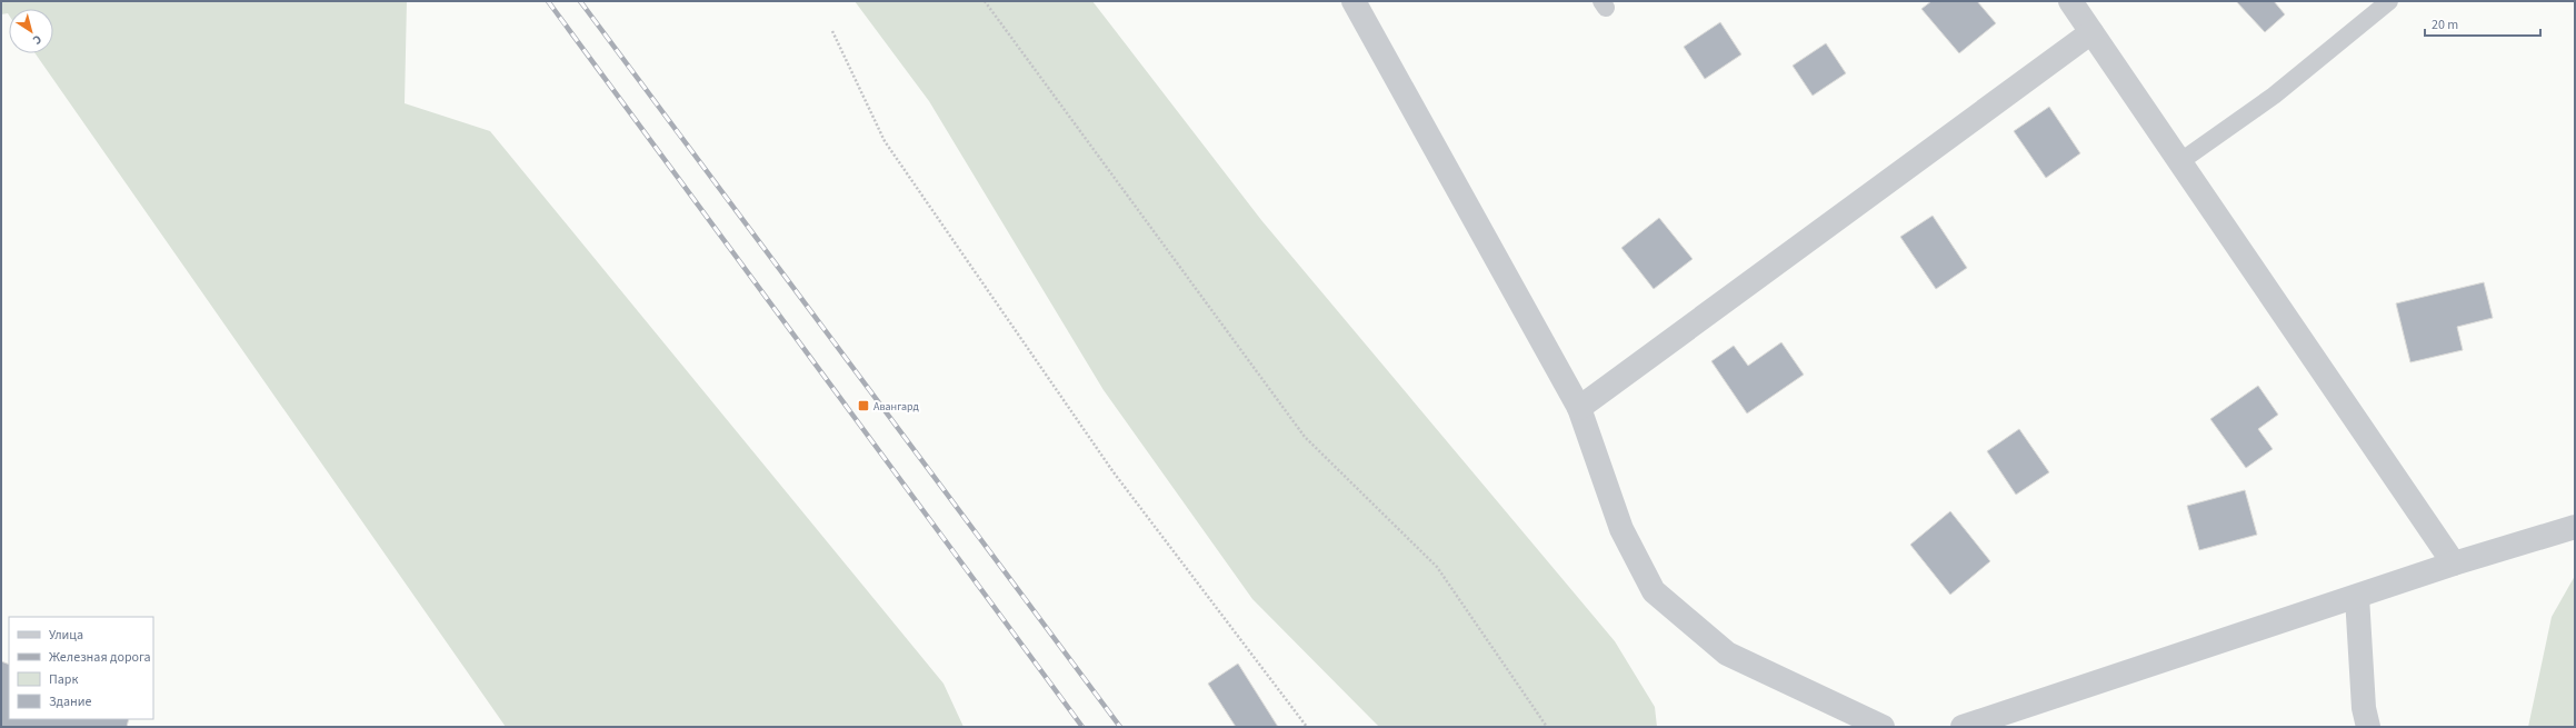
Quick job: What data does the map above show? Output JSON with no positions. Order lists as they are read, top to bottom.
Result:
{
  "places": {
    "transit": ["Авангард"]
  },
  "legend": [
    "Улица",
    "Железная дорога",
    "Парк",
    "Здание"
  ],
  "scale_bar": "20 m",
  "north": "bottom right"
}
